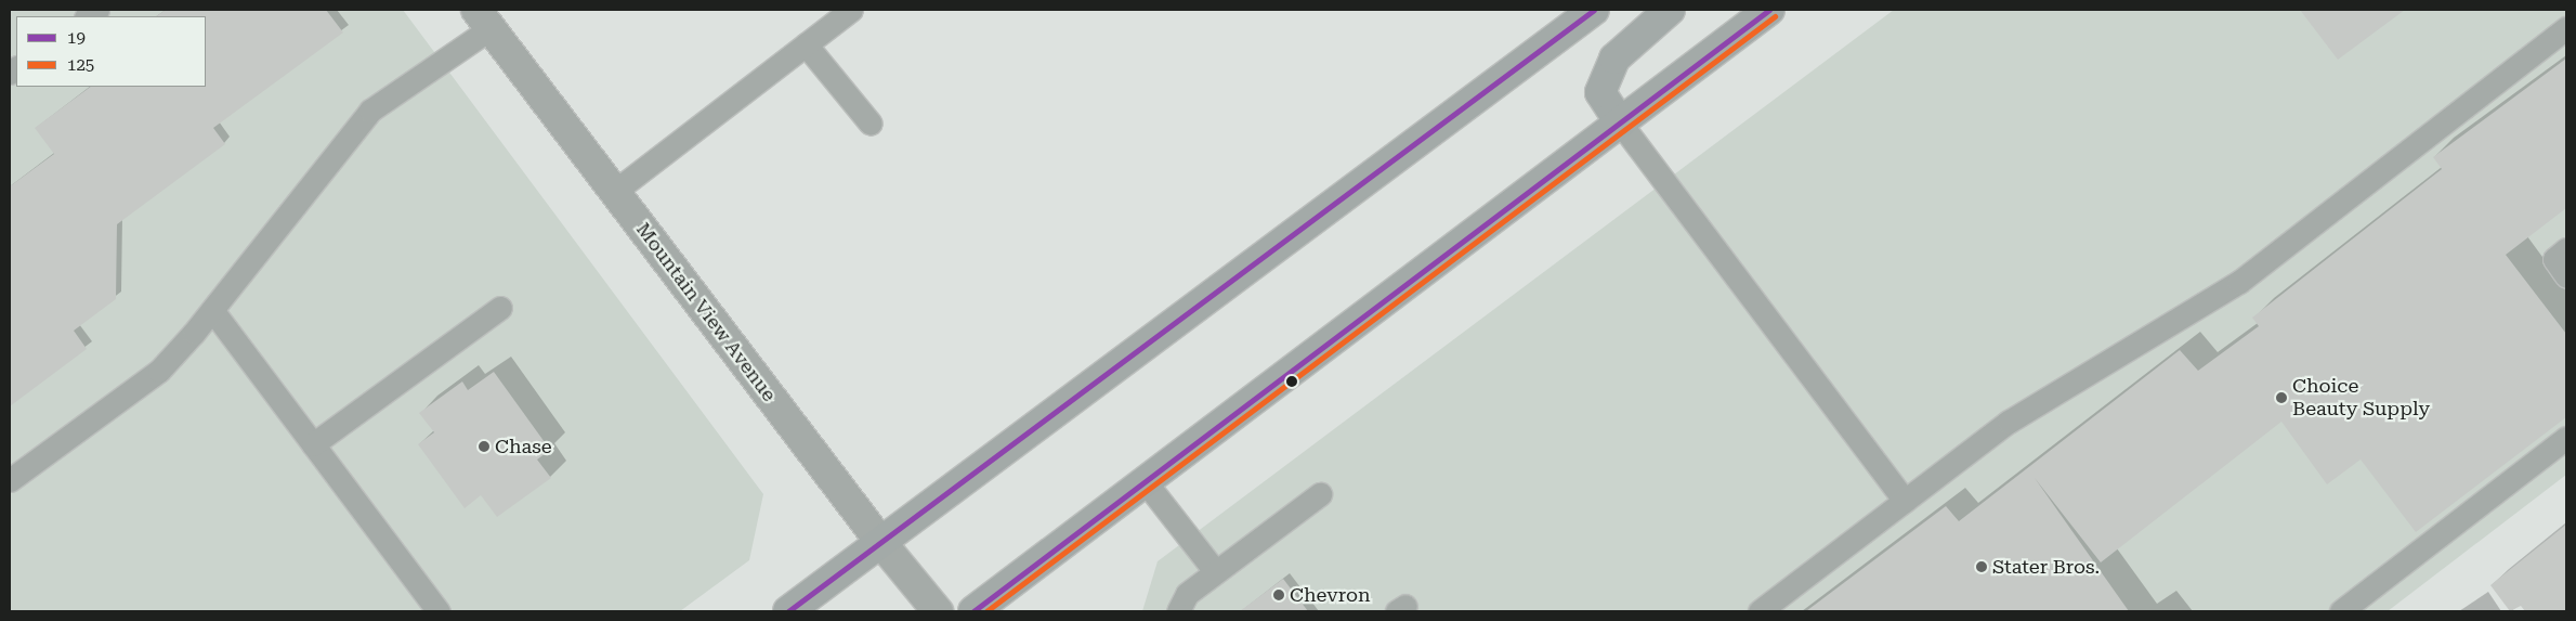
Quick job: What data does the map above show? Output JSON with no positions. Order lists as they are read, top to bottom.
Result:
{
  "streets": {
    "street": ["Mountain View Avenue"]
  },
  "places": [
    "Choice Beauty Supply",
    "Chase",
    "Stater Bros.",
    "Chevron"
  ],
  "lines": ["transit line 19", "transit line 125"],
  "legend": ["19", "125"]
}
